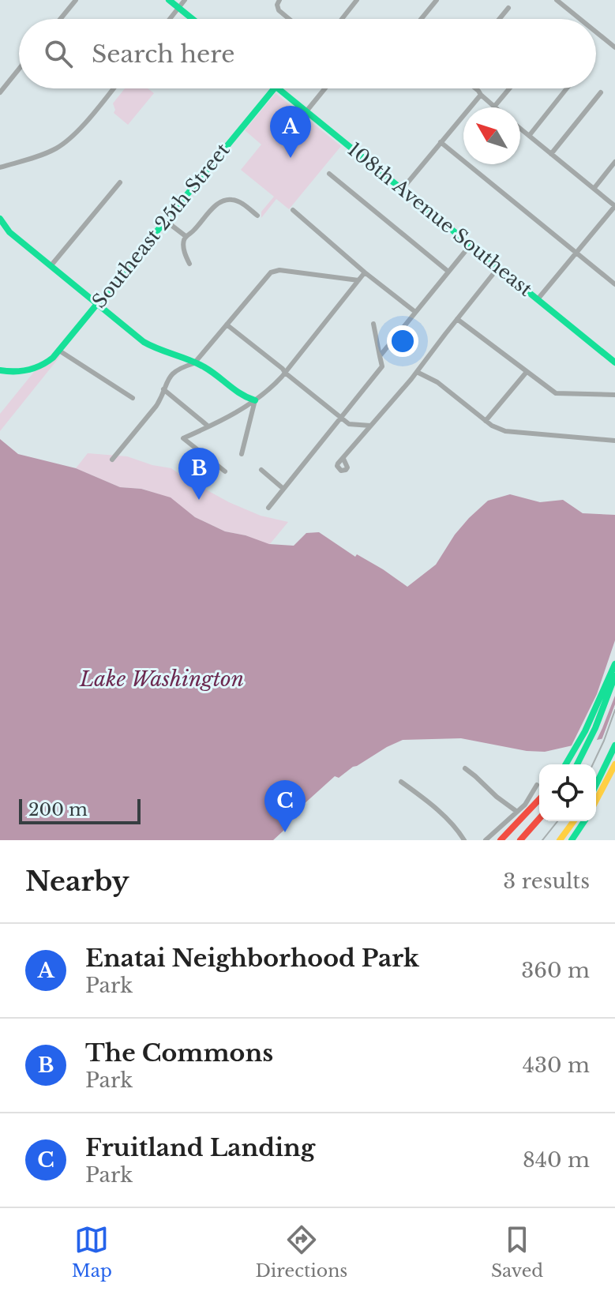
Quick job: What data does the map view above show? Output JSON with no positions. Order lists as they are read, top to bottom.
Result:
{
  "streets": {
    "main road": ["108th Avenue Southeast", "Southeast 25th Street"]
  },
  "water": ["Lake Washington"],
  "scale_bar": "200 m",
  "north": "top left",
  "page": {
    "search": "Search here",
    "pins": ["A", "B", "C"],
    "scale": "200 m",
    "heading": ["Nearby", "3 results"],
    "list": [
      {
        "mark": "A",
        "name": "Enatai Neighborhood Park",
        "note": "Park",
        "value": "360 m"
      },
      {
        "mark": "B",
        "name": "The Commons",
        "note": "Park",
        "value": "430 m"
      },
      {
        "mark": "C",
        "name": "Fruitland Landing",
        "note": "Park",
        "value": "840 m"
      }
    ],
    "nav": ["Map", "Directions", "Saved"]
  }
}
